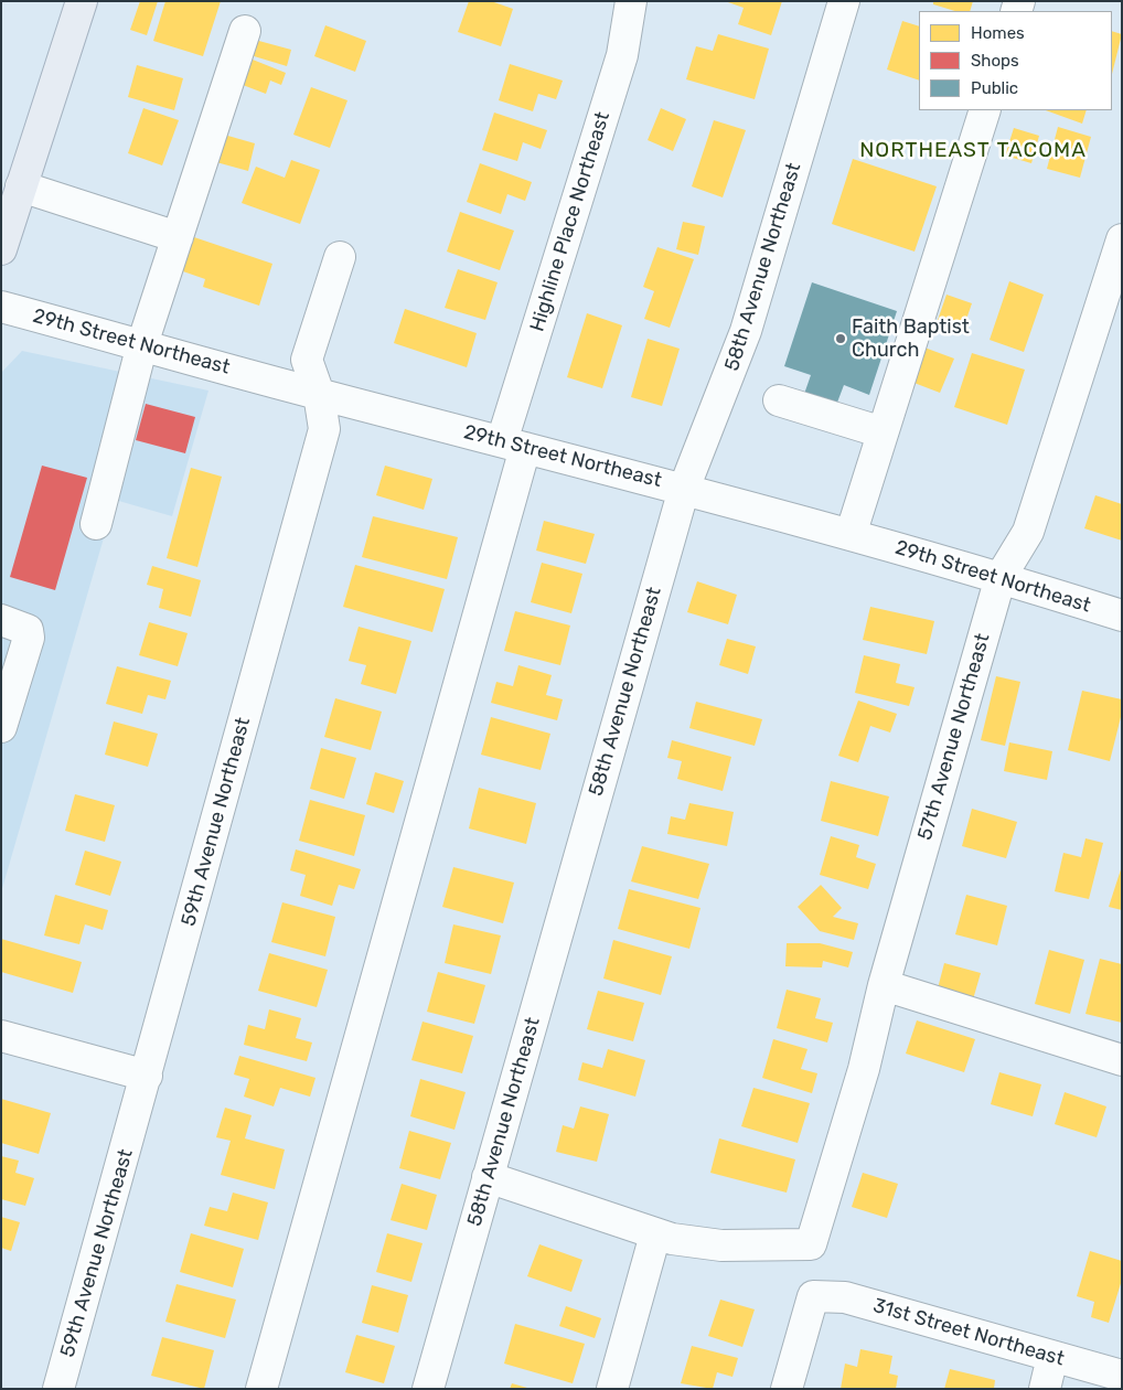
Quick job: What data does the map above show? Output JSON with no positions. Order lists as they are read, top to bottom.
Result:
{
  "streets": {
    "street": [
      "Highline Place Northeast",
      "58th Avenue Northeast",
      "29th Street Northeast",
      "57th Avenue Northeast",
      "59th Avenue Northeast",
      "31st Street Northeast"
    ]
  },
  "crossings": [
    ["Highline Place Northeast", "29th Street Northeast"],
    ["58th Avenue Northeast", "29th Street Northeast"],
    ["29th Street Northeast", "57th Avenue Northeast"],
    ["29th Street Northeast", "59th Avenue Northeast"]
  ],
  "districts": ["NORTHEAST TACOMA"],
  "places": ["Faith Baptist Church"],
  "legend": ["Homes", "Shops", "Public"]
}
